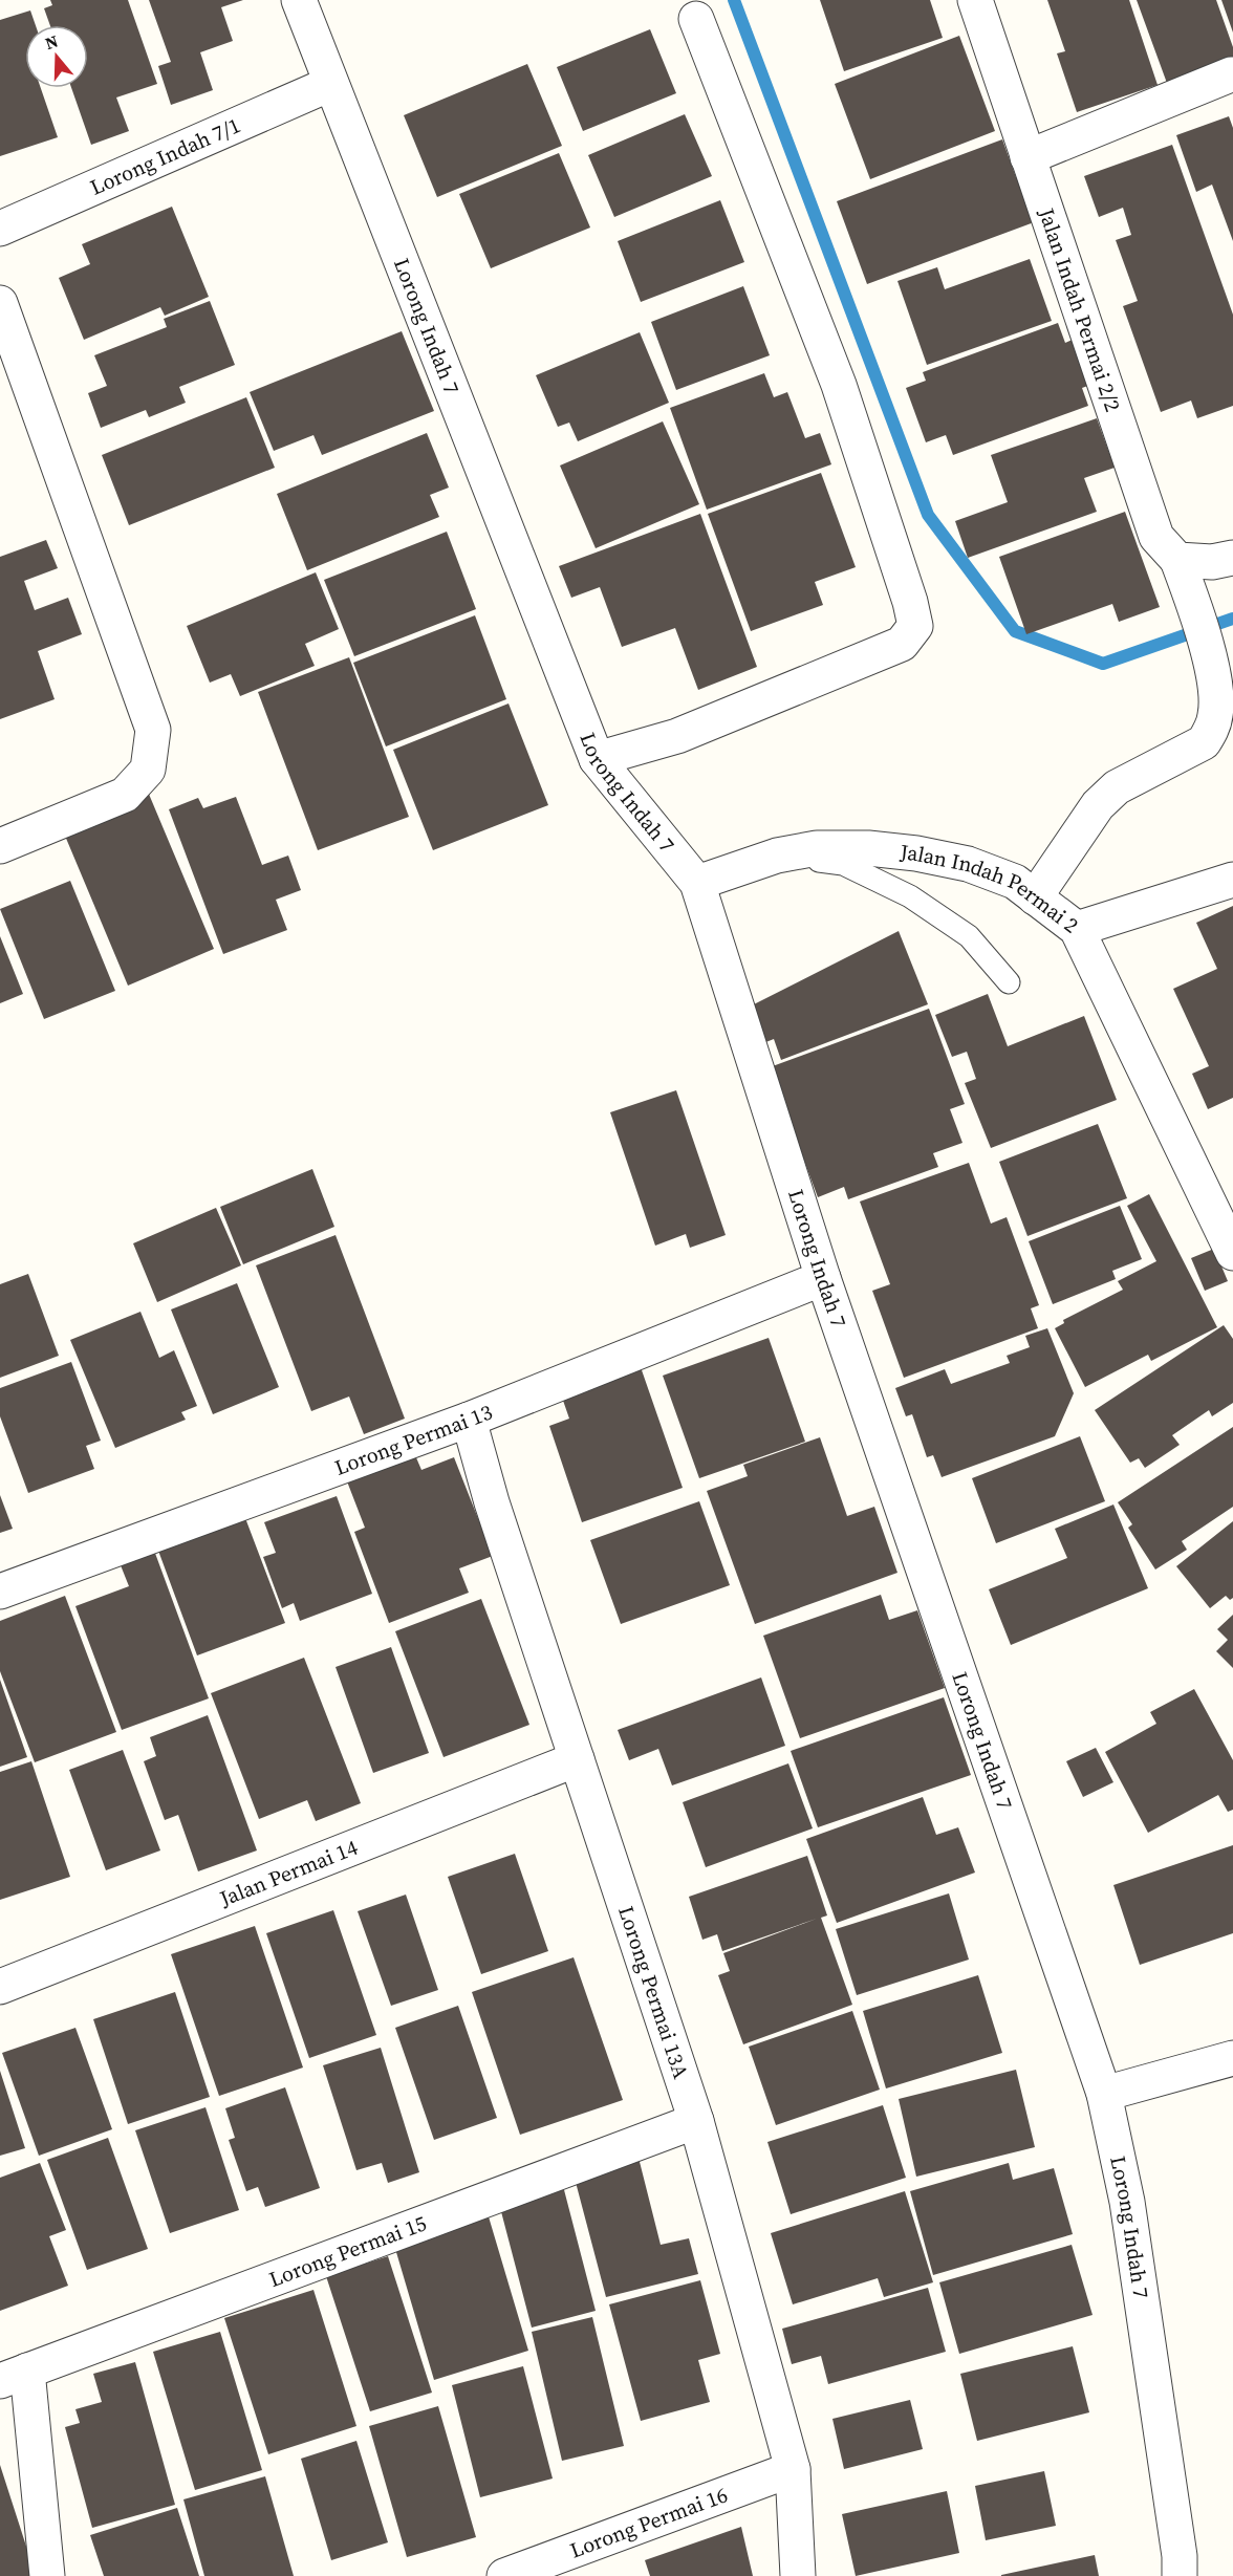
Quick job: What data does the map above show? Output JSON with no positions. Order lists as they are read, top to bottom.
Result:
{
  "streets": {
    "street": [
      "Lorong Indah 7/1",
      "Jalan Indah Permai 2/2",
      "Lorong Indah 7",
      "Jalan Indah Permai 2",
      "Lorong Permai 13",
      "Jalan Permai 14",
      "Lorong Permai 13A",
      "Lorong Permai 15",
      "Lorong Permai 16"
    ]
  },
  "crossings": [
    ["Lorong Indah 7/1", "Lorong Indah 7"],
    ["Lorong Indah 7", "Jalan Indah Permai 2"],
    ["Lorong Indah 7", "Lorong Permai 13"],
    ["Lorong Permai 13", "Lorong Permai 13A"],
    ["Jalan Permai 14", "Lorong Permai 13A"],
    ["Lorong Permai 13A", "Lorong Permai 15"],
    ["Lorong Permai 13A", "Lorong Permai 16"]
  ],
  "north": "top"
}
